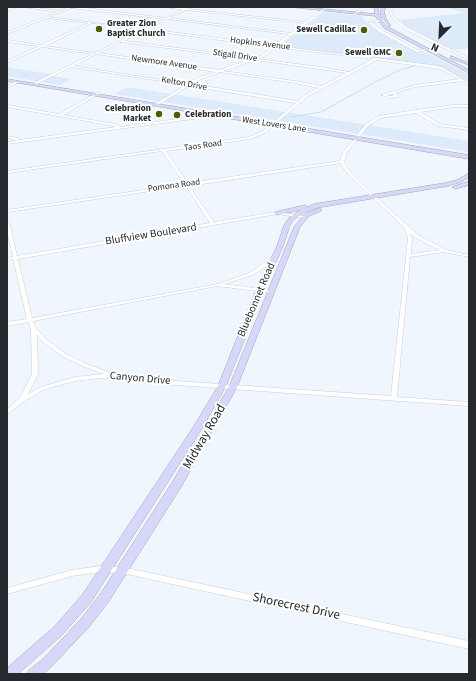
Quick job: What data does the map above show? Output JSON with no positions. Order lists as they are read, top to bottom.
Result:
{
  "streets": {
    "main road": ["West Lovers Lane", "Bluebonnet Road", "Midway Road"],
    "street": [
      "Hopkins Avenue",
      "Stigall Drive",
      "Newmore Avenue",
      "Kelton Drive",
      "Taos Road",
      "Pomona Road",
      "Bluffview Boulevard",
      "Canyon Drive",
      "Shorecrest Drive"
    ]
  },
  "crossings": [
    ["Hopkins Avenue", "Taos Road"],
    ["Stigall Drive", "Taos Road"],
    ["Newmore Avenue", "Taos Road"],
    ["Kelton Drive", "Taos Road"],
    ["West Lovers Lane", "Taos Road"],
    ["Bluffview Boulevard", "Bluebonnet Road"],
    ["Bluebonnet Road", "Canyon Drive"],
    ["Bluebonnet Road", "Midway Road"],
    ["Canyon Drive", "Midway Road"],
    ["Midway Road", "Shorecrest Drive"]
  ],
  "places": [
    "Greater Zion Baptist Church",
    "Sewell Cadillac",
    "Sewell GMC",
    "Celebration Market",
    "Celebration"
  ],
  "north": "bottom left"
}
